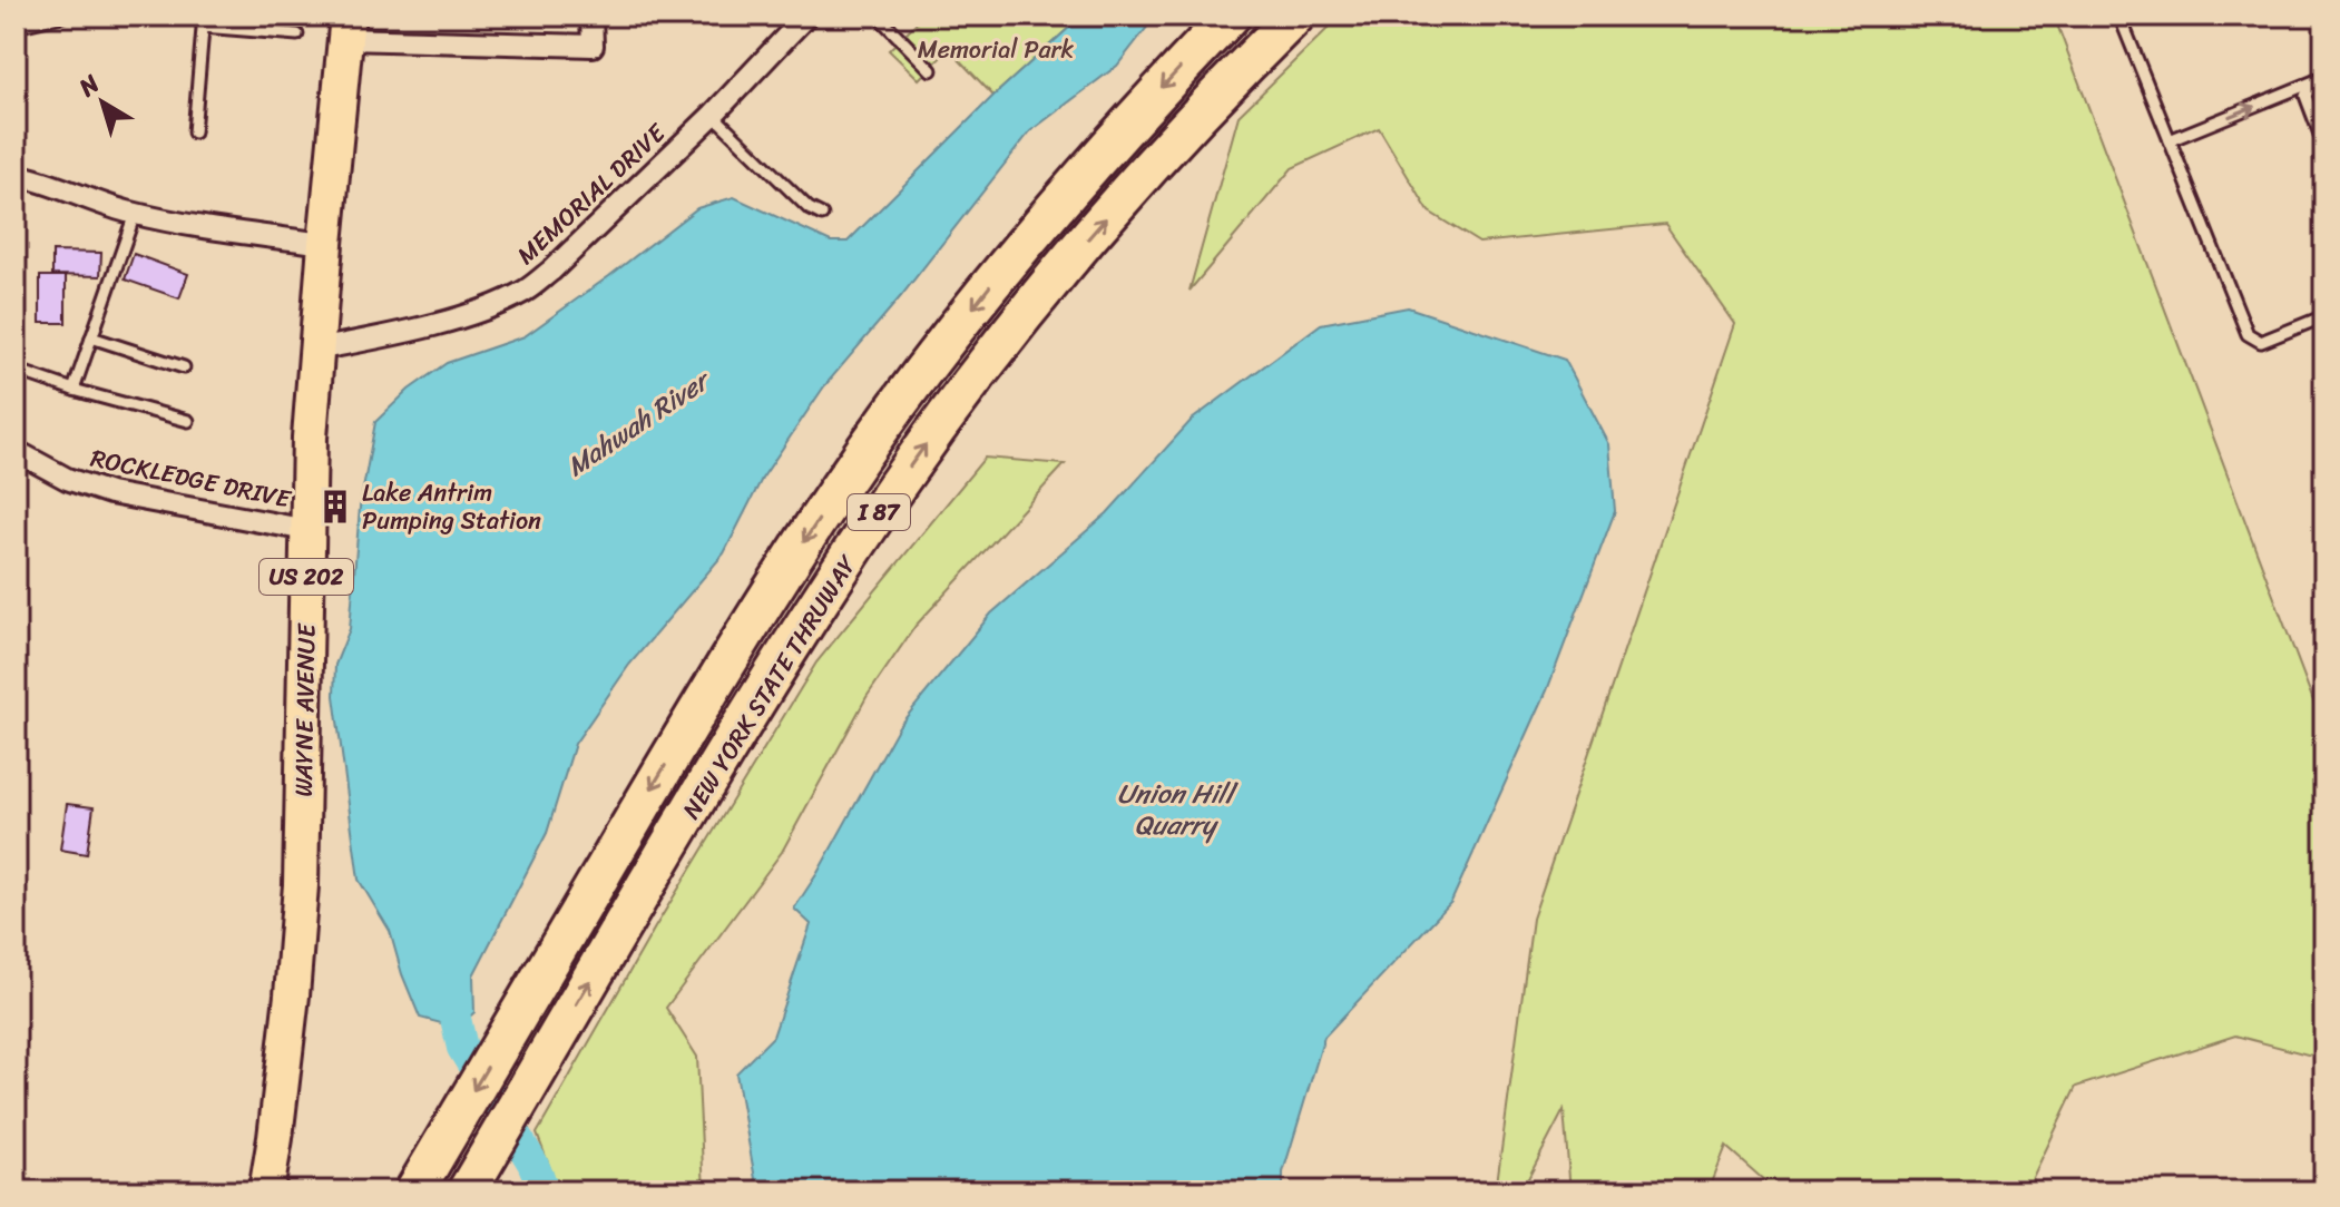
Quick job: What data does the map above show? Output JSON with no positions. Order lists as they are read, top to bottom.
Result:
{
  "streets": {
    "highway": ["I 87", "NEW YORK STATE THRUWAY"],
    "main road": ["US 202", "WAYNE AVENUE"],
    "street": ["MEMORIAL DRIVE", "ROCKLEDGE DRIVE"]
  },
  "crossings": [
    ["MEMORIAL DRIVE", "WAYNE AVENUE"],
    ["ROCKLEDGE DRIVE", "WAYNE AVENUE"]
  ],
  "water": ["Mahwah River", "Union Hill Quarry"],
  "parks": ["Memorial Park"],
  "places": {
    "building": ["Lake Antrim Pumping Station"]
  },
  "north": "top left"
}
